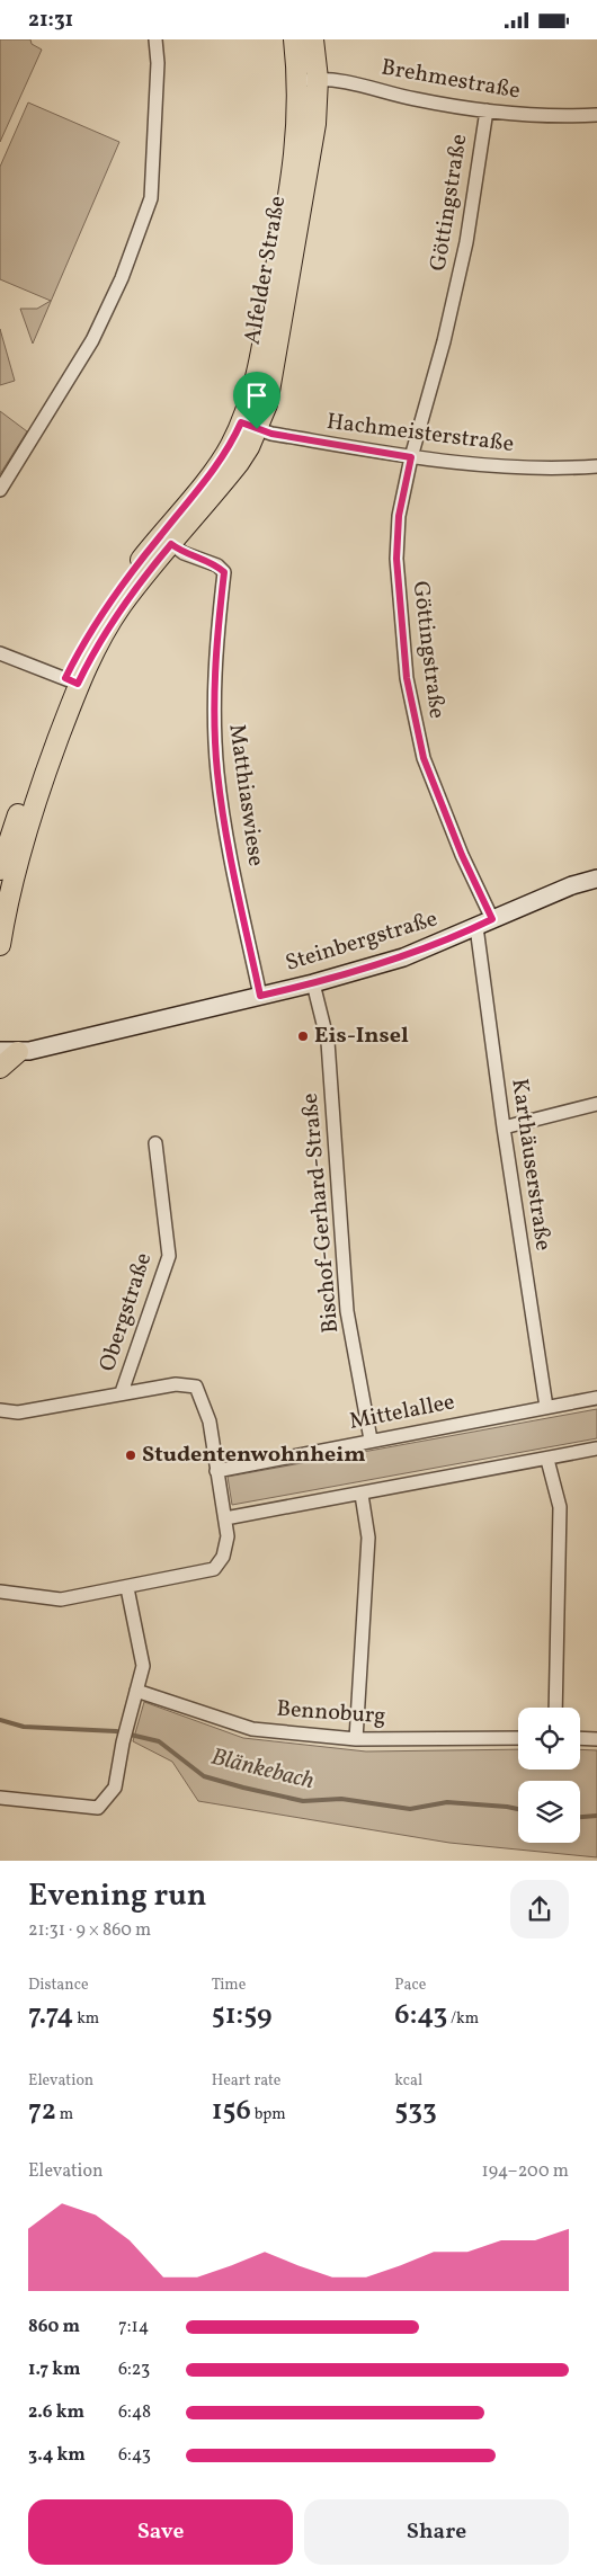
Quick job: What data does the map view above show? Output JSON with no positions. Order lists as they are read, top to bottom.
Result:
{
  "streets": {
    "main road": ["Alfelder Straße", "Steinbergstraße"],
    "street": [
      "Brehmestraße",
      "Göttingstraße",
      "Hachmeisterstraße",
      "Matthiaswiese",
      "Karthäuserstraße",
      "Bischof-Gerhard-Straße",
      "Obergstraße",
      "Mittelallee",
      "Bennoburg"
    ]
  },
  "crossings": [
    ["Brehmestraße", "Göttingstraße"],
    ["Brehmestraße", "Alfelder Straße"],
    ["Göttingstraße", "Hachmeisterstraße"],
    ["Göttingstraße", "Steinbergstraße"],
    ["Alfelder Straße", "Hachmeisterstraße"],
    ["Alfelder Straße", "Matthiaswiese"],
    ["Matthiaswiese", "Steinbergstraße"],
    ["Steinbergstraße", "Karthäuserstraße"],
    ["Steinbergstraße", "Bischof-Gerhard-Straße"],
    ["Karthäuserstraße", "Mittelallee"],
    ["Bischof-Gerhard-Straße", "Mittelallee"]
  ],
  "water": ["Blänkebach"],
  "places": ["Eis-Insel", "Studentenwohnheim"],
  "page": {
    "status": "21:31",
    "heading": ["Evening run", "21:31 · 9 × 860 m"],
    "stats": [
      ["Distance", "7.74 km"],
      ["Time", "51:59"],
      ["Pace", "6:43 /km"],
      ["Elevation", "72 m"],
      ["Heart rate", "156 bpm"],
      ["kcal", "533"]
    ],
    "chart": ["Elevation", "194–200 m"],
    "list": [
      {
        "name": "860 m",
        "note": "7:14"
      },
      {
        "name": "1.7 km",
        "note": "6:23"
      },
      {
        "name": "2.6 km",
        "note": "6:48"
      },
      {
        "name": "3.4 km",
        "note": "6:43"
      }
    ],
    "buttons": ["Save", "Share"]
  }
}
